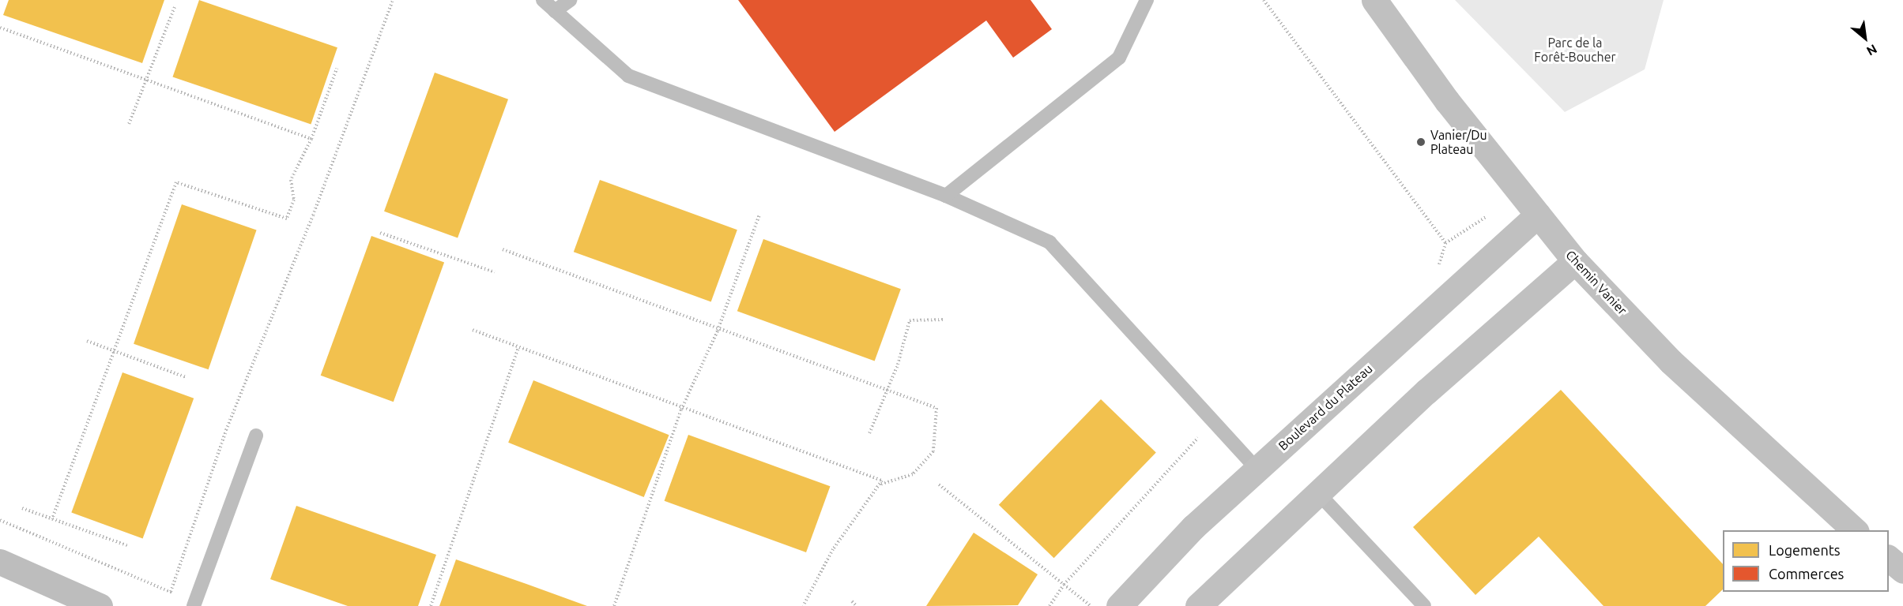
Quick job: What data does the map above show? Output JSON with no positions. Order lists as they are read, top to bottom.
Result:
{
  "streets": {
    "main road": ["Chemin Vanier", "Boulevard du Plateau"]
  },
  "crossings": [
    ["Chemin Vanier", "Boulevard du Plateau"]
  ],
  "parks": ["Parc de la Forêt-Boucher"],
  "places": ["Vanier/Du Plateau"],
  "legend": ["Logements", "Commerces"],
  "north": "bottom right"
}
